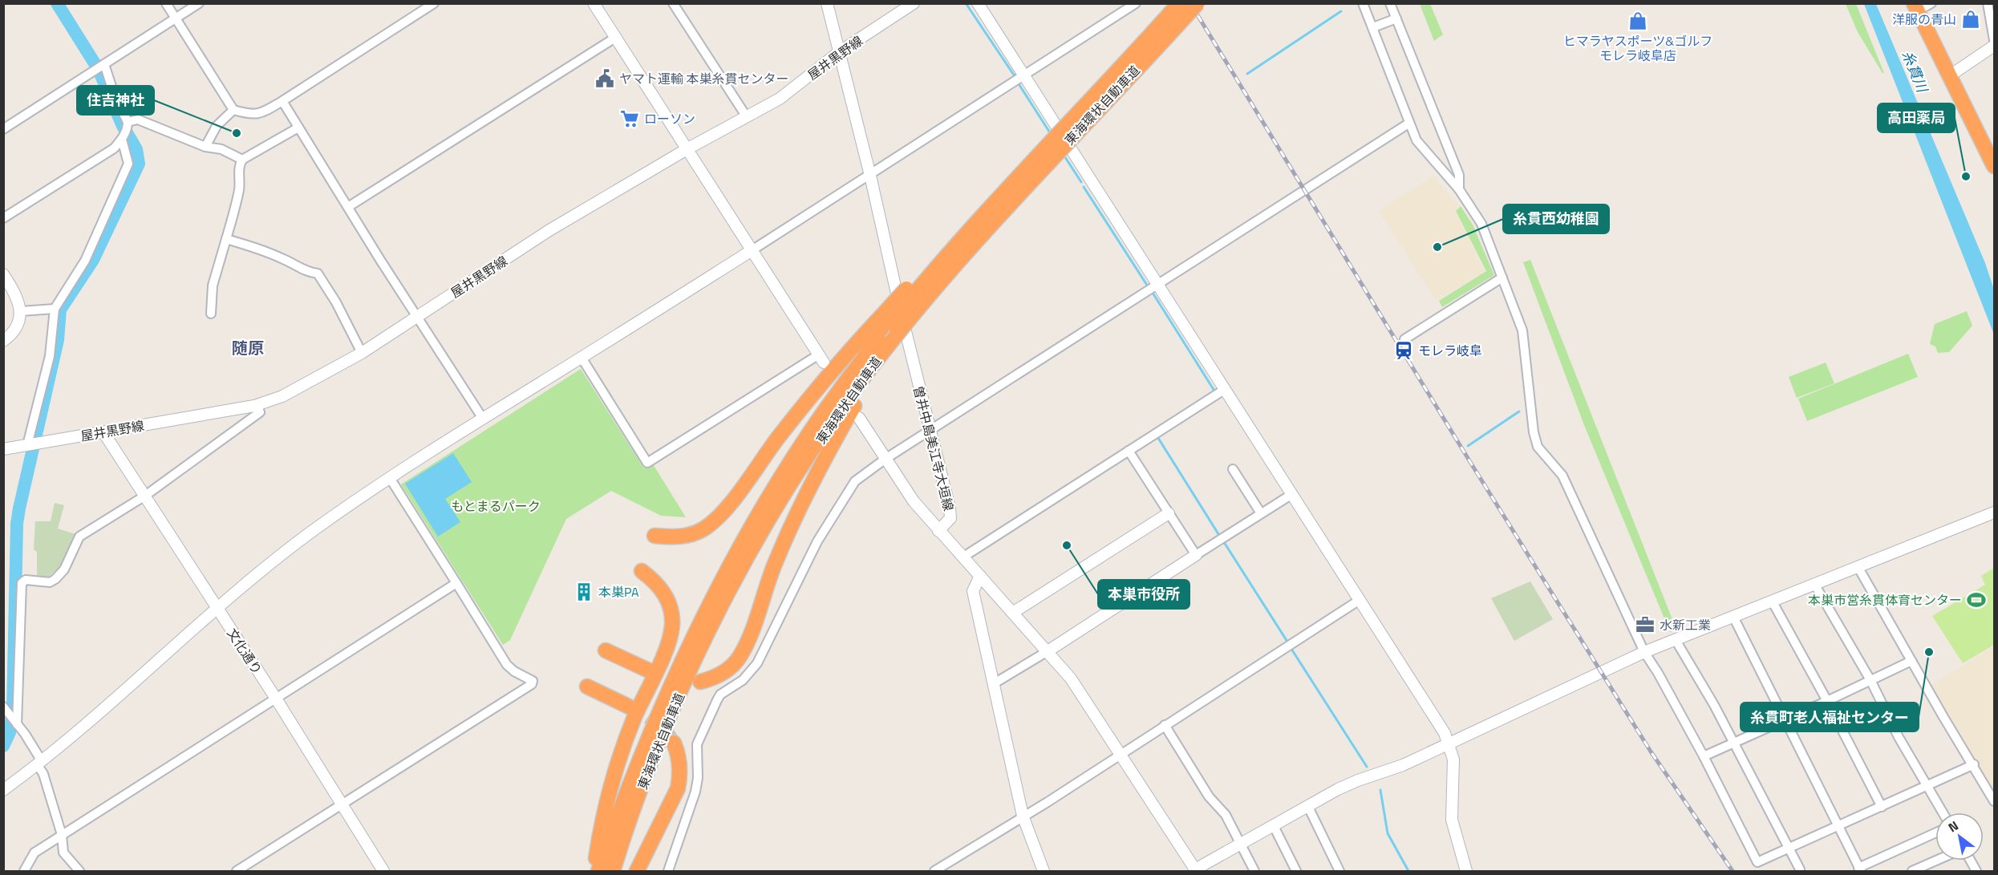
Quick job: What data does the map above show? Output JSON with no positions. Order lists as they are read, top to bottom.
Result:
{
  "streets": {
    "highway": ["東海環状自動車道"],
    "street": ["屋井黒野線", "曽井中島美江寺大垣線", "文化通り"]
  },
  "crossings": [
    ["屋井黒野線", "曽井中島美江寺大垣線"],
    ["屋井黒野線", "文化通り"]
  ],
  "districts": ["随原"],
  "water": ["糸貫川"],
  "parks": ["もとまるパーク"],
  "places": {
    "shop": ["洋服の青山", "ヒマラヤスポーツ&ゴルフ モレラ岐阜店"],
    "public building": ["ヤマト運輸 本巣糸貫センター"],
    "supermarket": ["ローソン"],
    "other": [
      "住吉神社",
      "高田薬局",
      "糸貫西幼稚園",
      "本巣市役所",
      "糸貫町老人福祉センター"
    ],
    "station": ["モレラ岐阜"],
    "building": ["本巣PA"],
    "sports": ["本巣市営糸貫体育センター"],
    "office": ["水新工業"]
  },
  "north": "top left"
}
